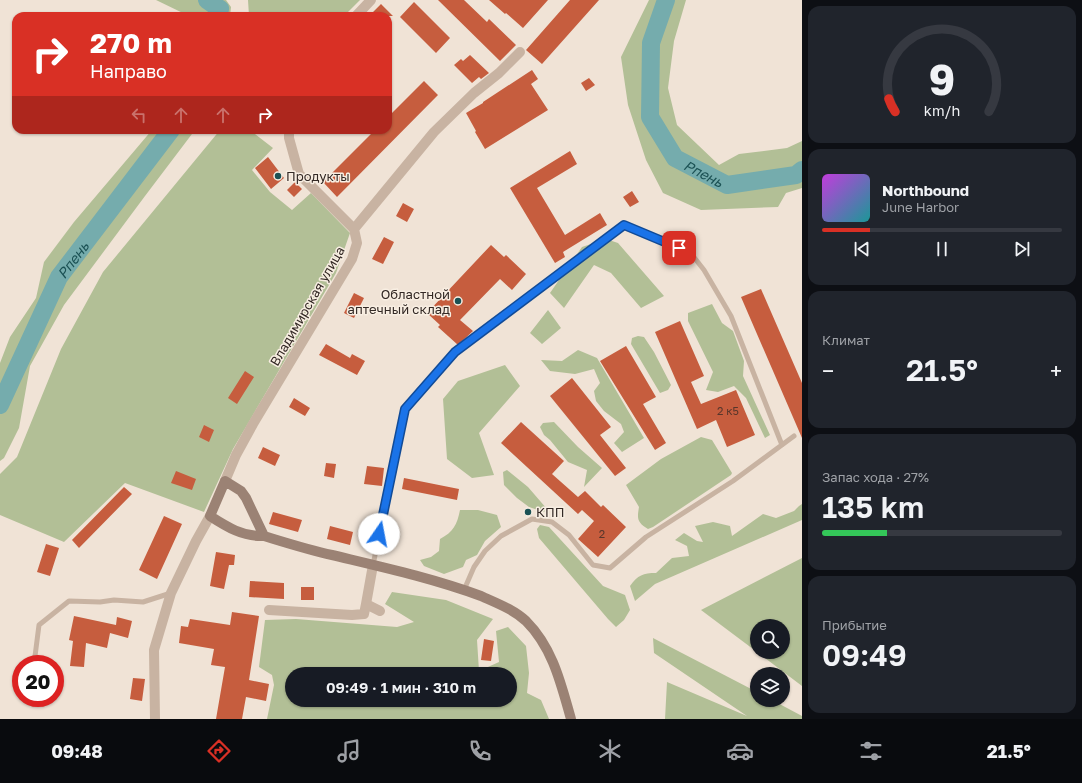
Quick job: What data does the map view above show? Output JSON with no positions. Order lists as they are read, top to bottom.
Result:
{
  "streets": {
    "street": ["Владимирская улица"]
  },
  "water": ["Рпень"],
  "places": ["Продукты", "Областной аптечный склад", "КПП"],
  "house_numbers": ["2 к5", "2"],
  "page": {
    "turn": ["270 m", "Направо"],
    "song": ["Northbound", "June Harbor"],
    "tile": [
      "Климат",
      ["Запас хода · 27%", "135 km"],
      ["Прибытие", "09:49"]
    ],
    "heat": ["−", "21.5°", "+"],
    "limit": "20",
    "trip": "09:49 · 1 мин · 310 m",
    "tabs": ["09:48", "21.5°"],
    "gauge": ["9", "km/h"]
  }
}
